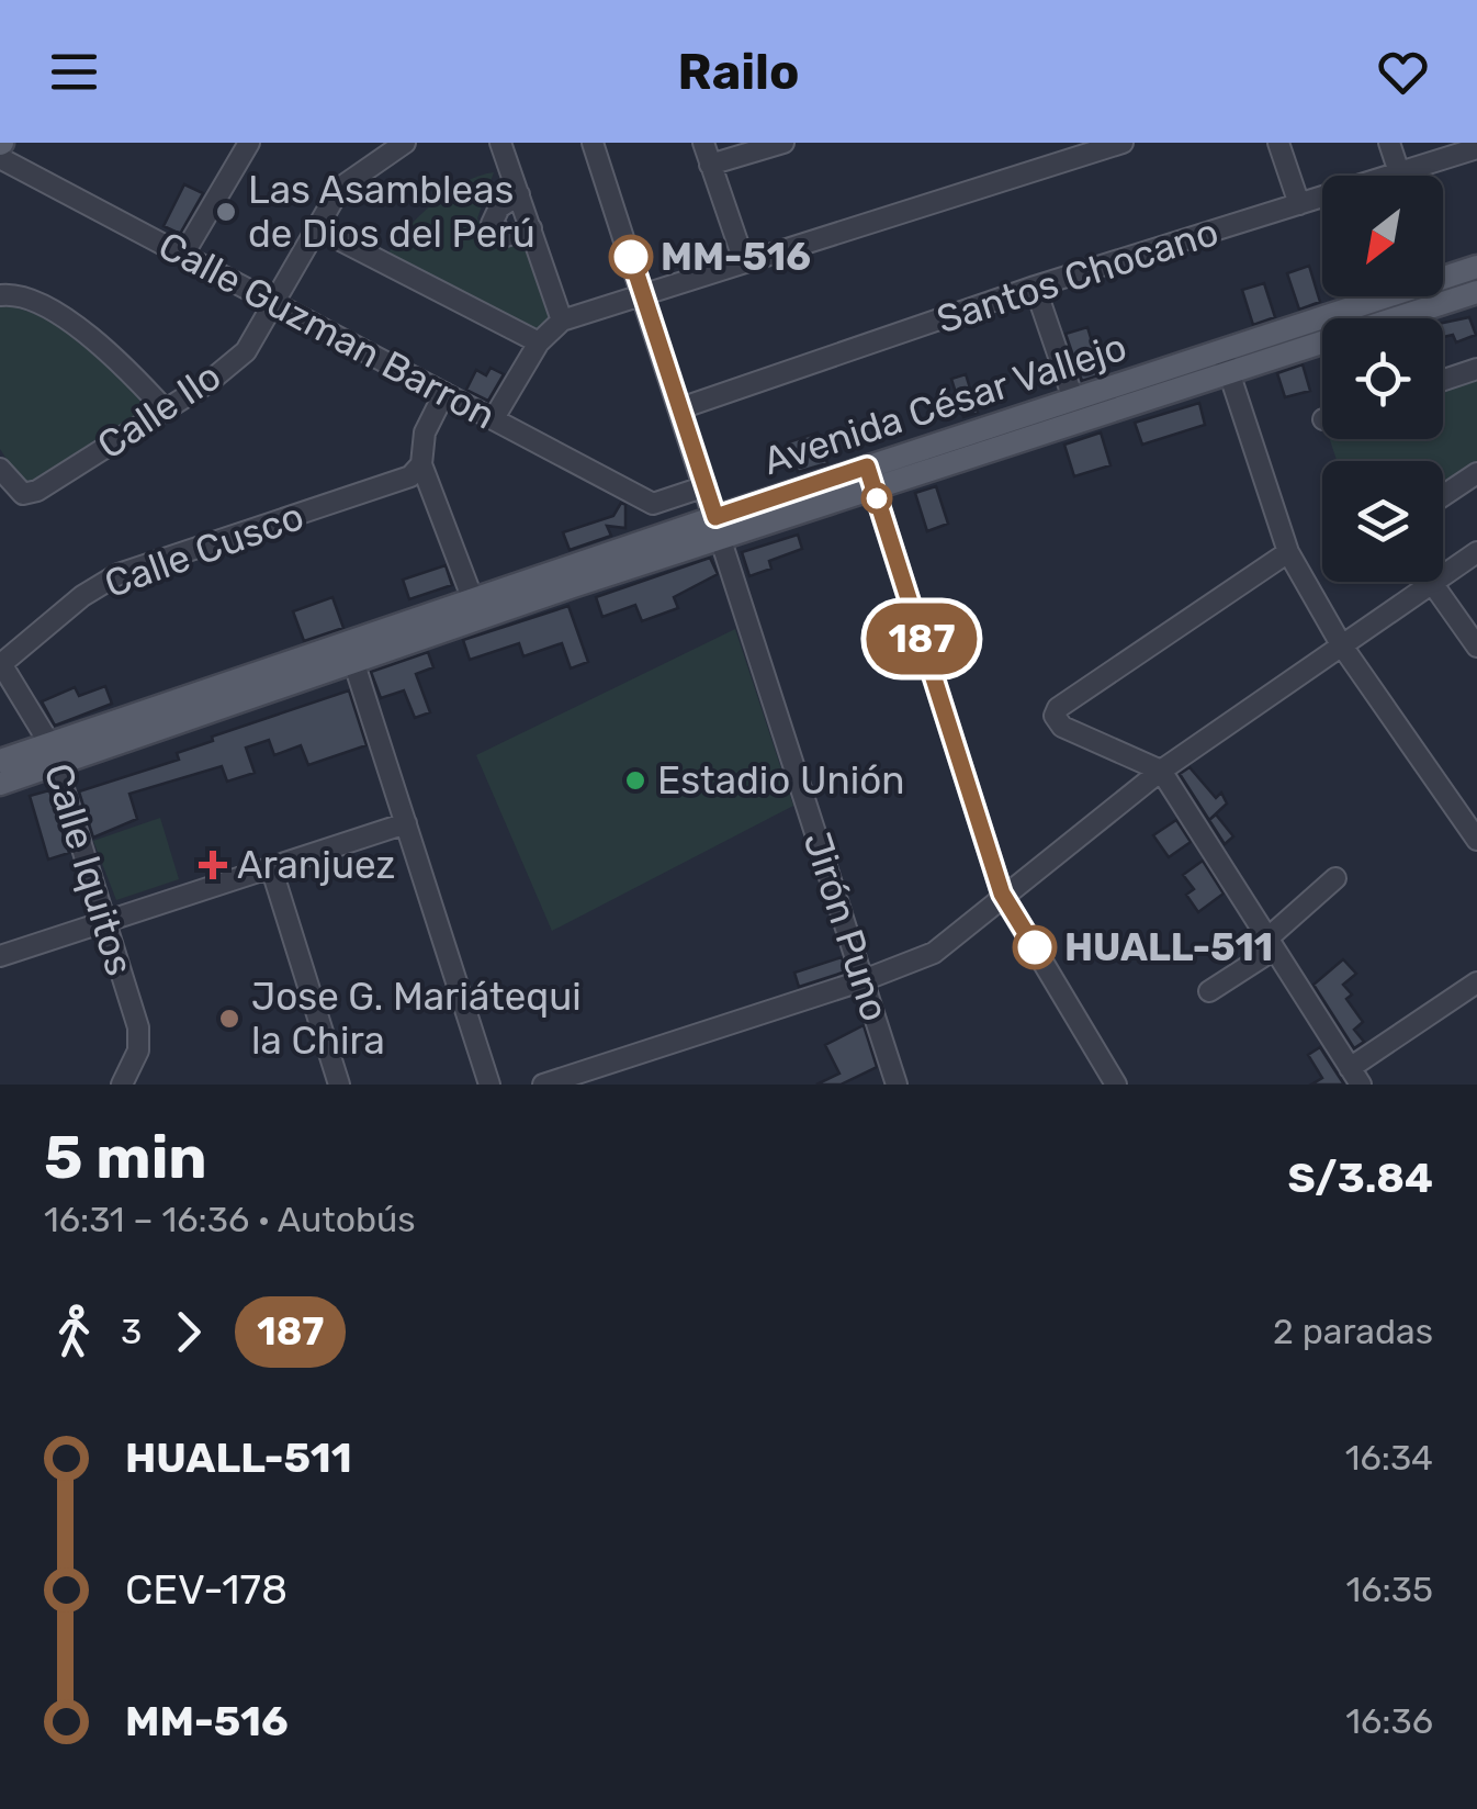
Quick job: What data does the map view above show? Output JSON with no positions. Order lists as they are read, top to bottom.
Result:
{
  "streets": {
    "main road": ["Avenida César Vallejo"],
    "street": [
      "Santos Chocano",
      "Calle Guzman Barron",
      "Calle Ilo",
      "Calle Cusco",
      "Calle Iquitos",
      "Jirón Puno"
    ]
  },
  "crossings": [
    ["Santos Chocano", "Jirón Puno"],
    ["Calle Guzman Barron", "Calle Ilo"],
    ["Avenida César Vallejo", "Calle Iquitos"],
    ["Avenida César Vallejo", "Jirón Puno"],
    ["Calle Cusco", "Calle Iquitos"]
  ],
  "places": {
    "other": [
      "Las Asambleas de Dios del Perú",
      "MM-516",
      "Estadio Unión",
      "HUALL-511",
      "Jose G. Mariátequi la Chira"
    ],
    "health": ["Aranjuez"]
  },
  "lines": ["bus line 187"],
  "north": "bottom left",
  "page": {
    "header": "Railo",
    "on_map": "187",
    "heading": ["5 min", "16:31 – 16:36 · Autobús", "S/3.84"],
    "legs": ["3", "187", "2 paradas"],
    "list": [
      {
        "name": "HUALL-511",
        "value": "16:34"
      },
      {
        "name": "CEV-178",
        "value": "16:35"
      },
      {
        "name": "MM-516",
        "value": "16:36"
      }
    ]
  }
}
